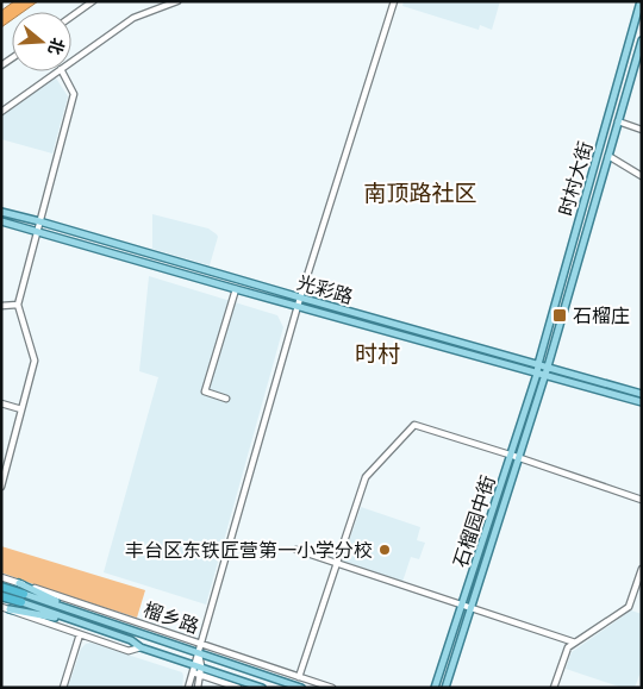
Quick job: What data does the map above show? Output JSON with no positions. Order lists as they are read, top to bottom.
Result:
{
  "streets": {
    "highway": ["榴乡路"],
    "main road": ["时村大街", "光彩路", "石榴园中街"]
  },
  "crossings": [
    ["时村大街", "光彩路"],
    ["时村大街", "石榴园中街"],
    ["光彩路", "石榴园中街"]
  ],
  "districts": ["南顶路社区", "时村"],
  "places": {
    "transit": ["石榴庄"],
    "other": ["丰台区东铁匠营第一小学分校"]
  },
  "north": "right"
}
